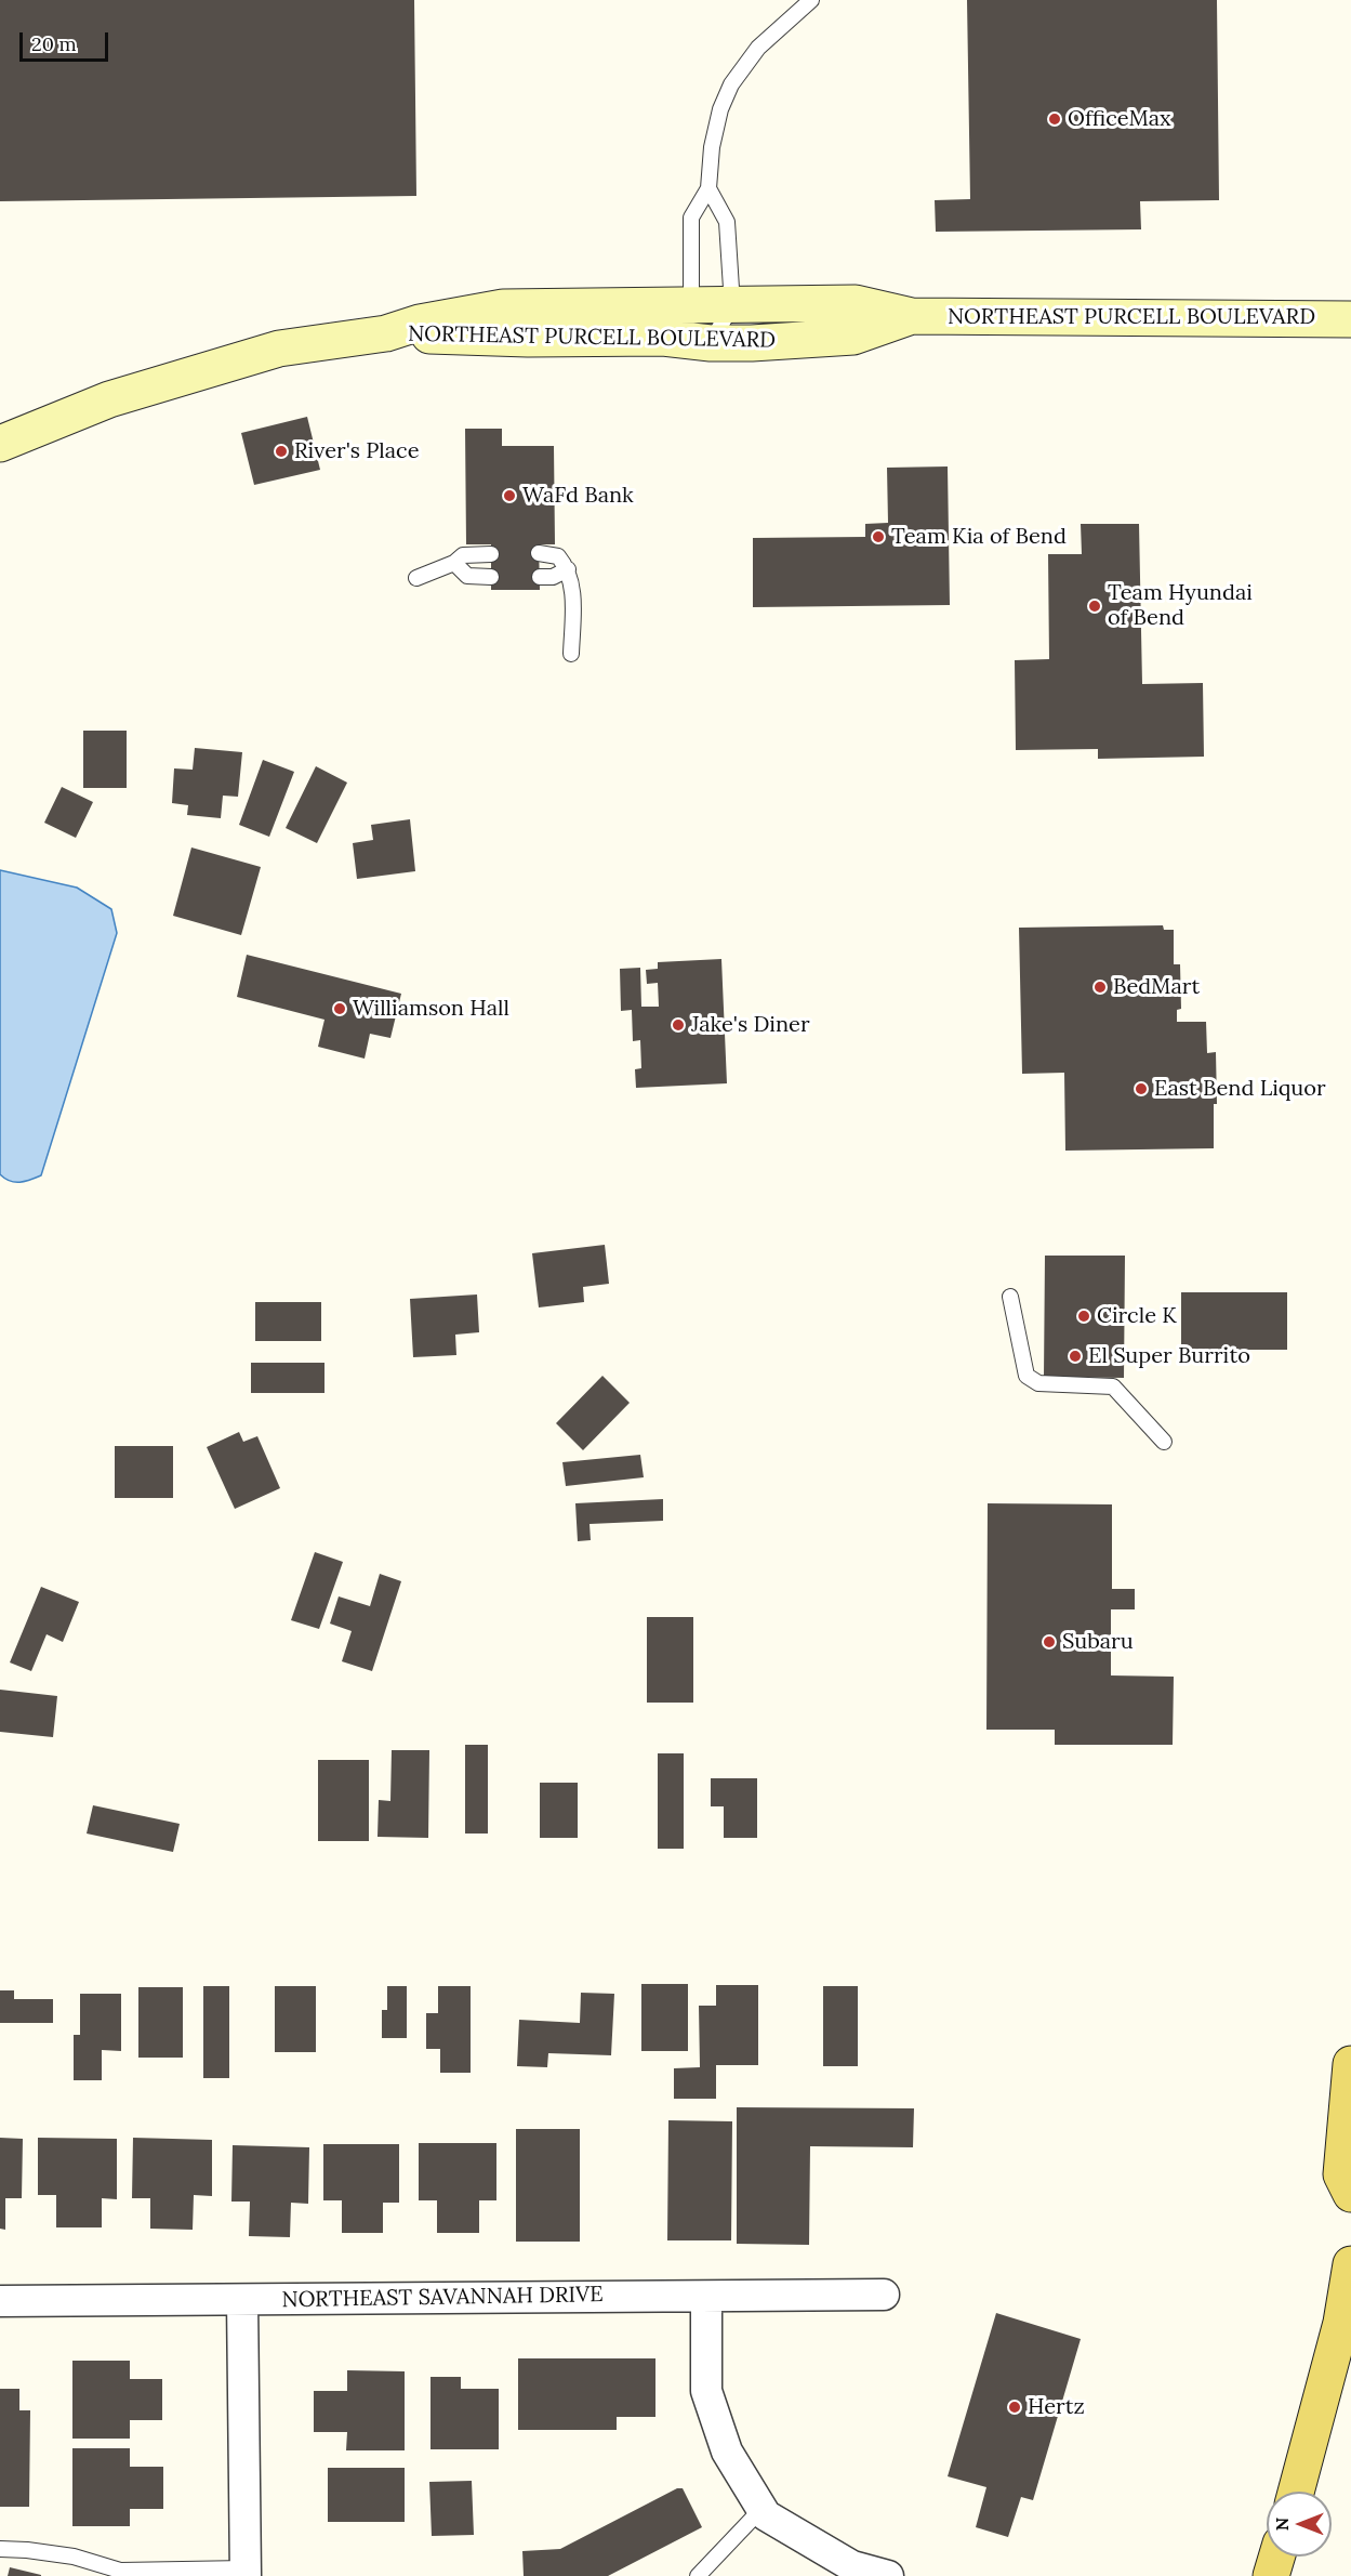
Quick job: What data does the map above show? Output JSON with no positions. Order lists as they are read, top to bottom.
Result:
{
  "streets": {
    "street": ["NORTHEAST PURCELL BOULEVARD", "NORTHEAST SAVANNAH DRIVE"]
  },
  "places": [
    "OfficeMax",
    "River's Place",
    "WaFd Bank",
    "Team Kia of Bend",
    "Team Hyundai of Bend",
    "BedMart",
    "Williamson Hall",
    "Jake's Diner",
    "East Bend Liquor",
    "Circle K",
    "El Super Burrito",
    "Subaru",
    "Hertz"
  ],
  "scale_bar": "20 m",
  "north": "left"
}
